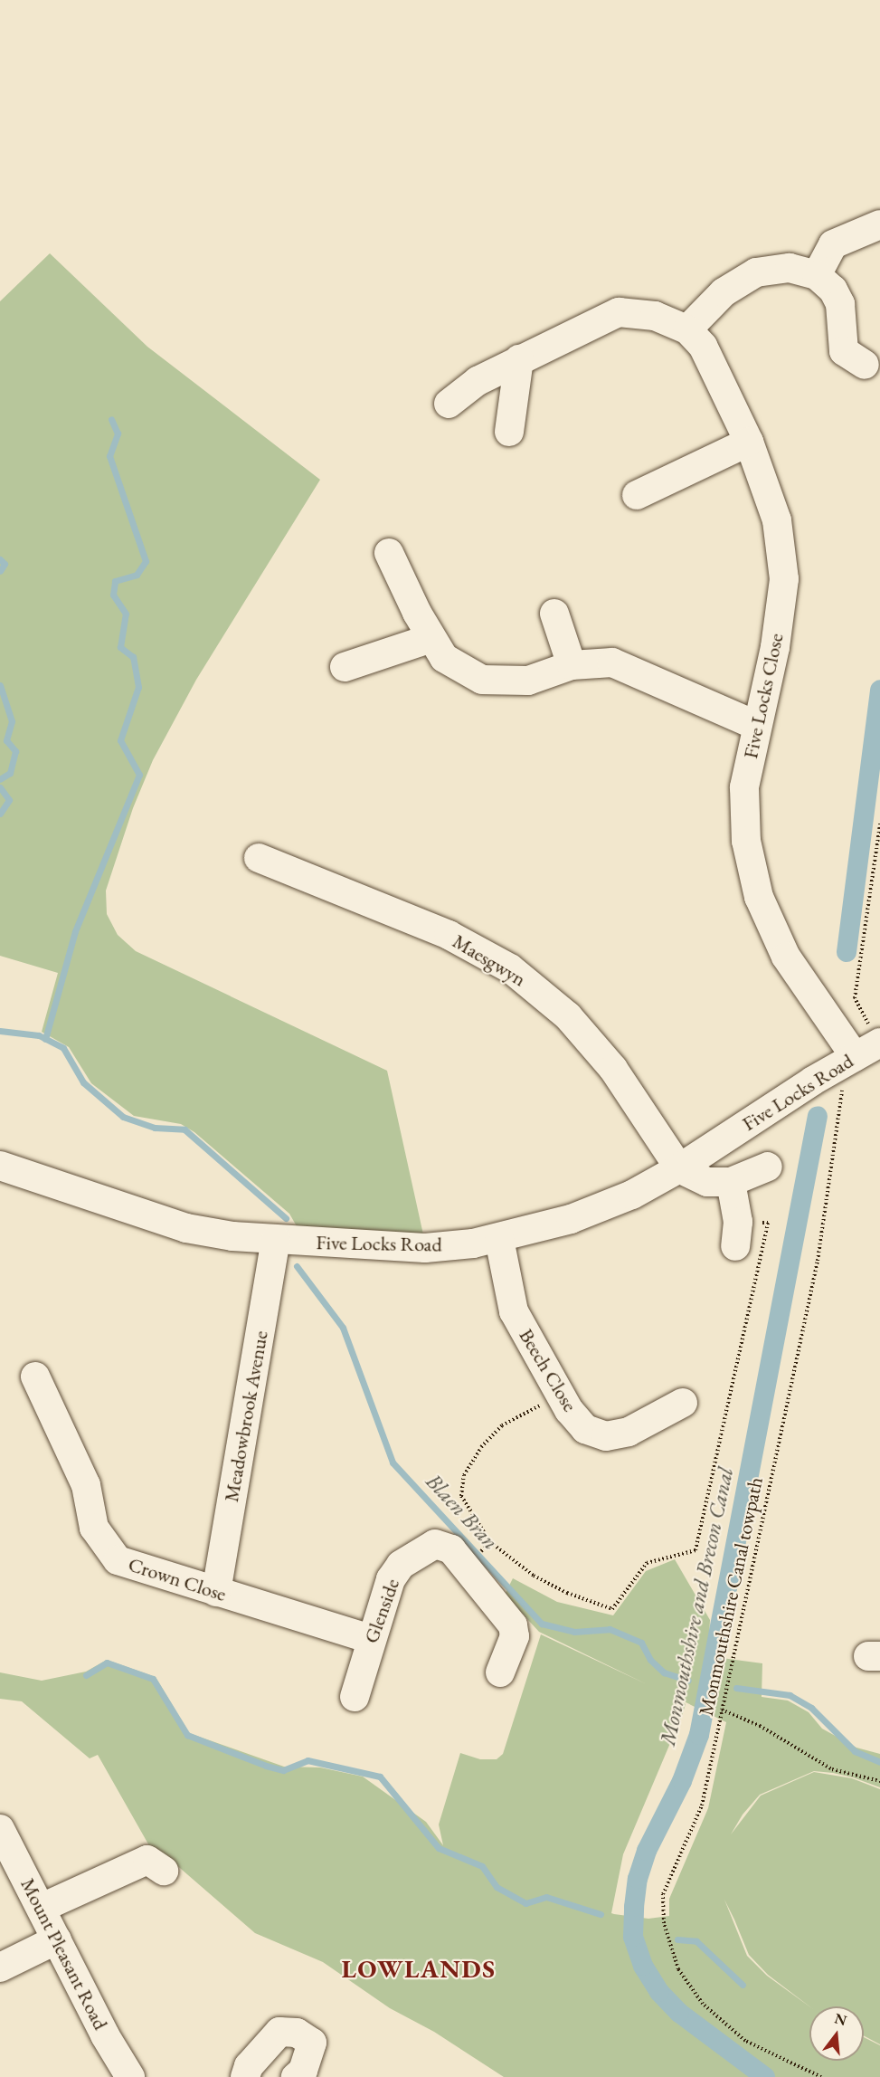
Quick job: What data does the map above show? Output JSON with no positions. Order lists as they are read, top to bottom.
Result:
{
  "streets": {
    "street": [
      "Five Locks Close",
      "Maesgwyn",
      "Five Locks Road",
      "Beech Close",
      "Meadowbrook Avenue",
      "Crown Close",
      "Glenside",
      "Mount Pleasant Road"
    ],
    "path": ["Monmouthshire Canal towpath"]
  },
  "crossings": [
    ["Five Locks Close", "Five Locks Road"],
    ["Maesgwyn", "Five Locks Road"],
    ["Five Locks Road", "Beech Close"],
    ["Five Locks Road", "Meadowbrook Avenue"],
    ["Meadowbrook Avenue", "Crown Close"],
    ["Crown Close", "Glenside"]
  ],
  "districts": ["LOWLANDS"],
  "water": ["Blaen Bran", "Monmouthshire and Brecon Canal"],
  "north": "top"
}
